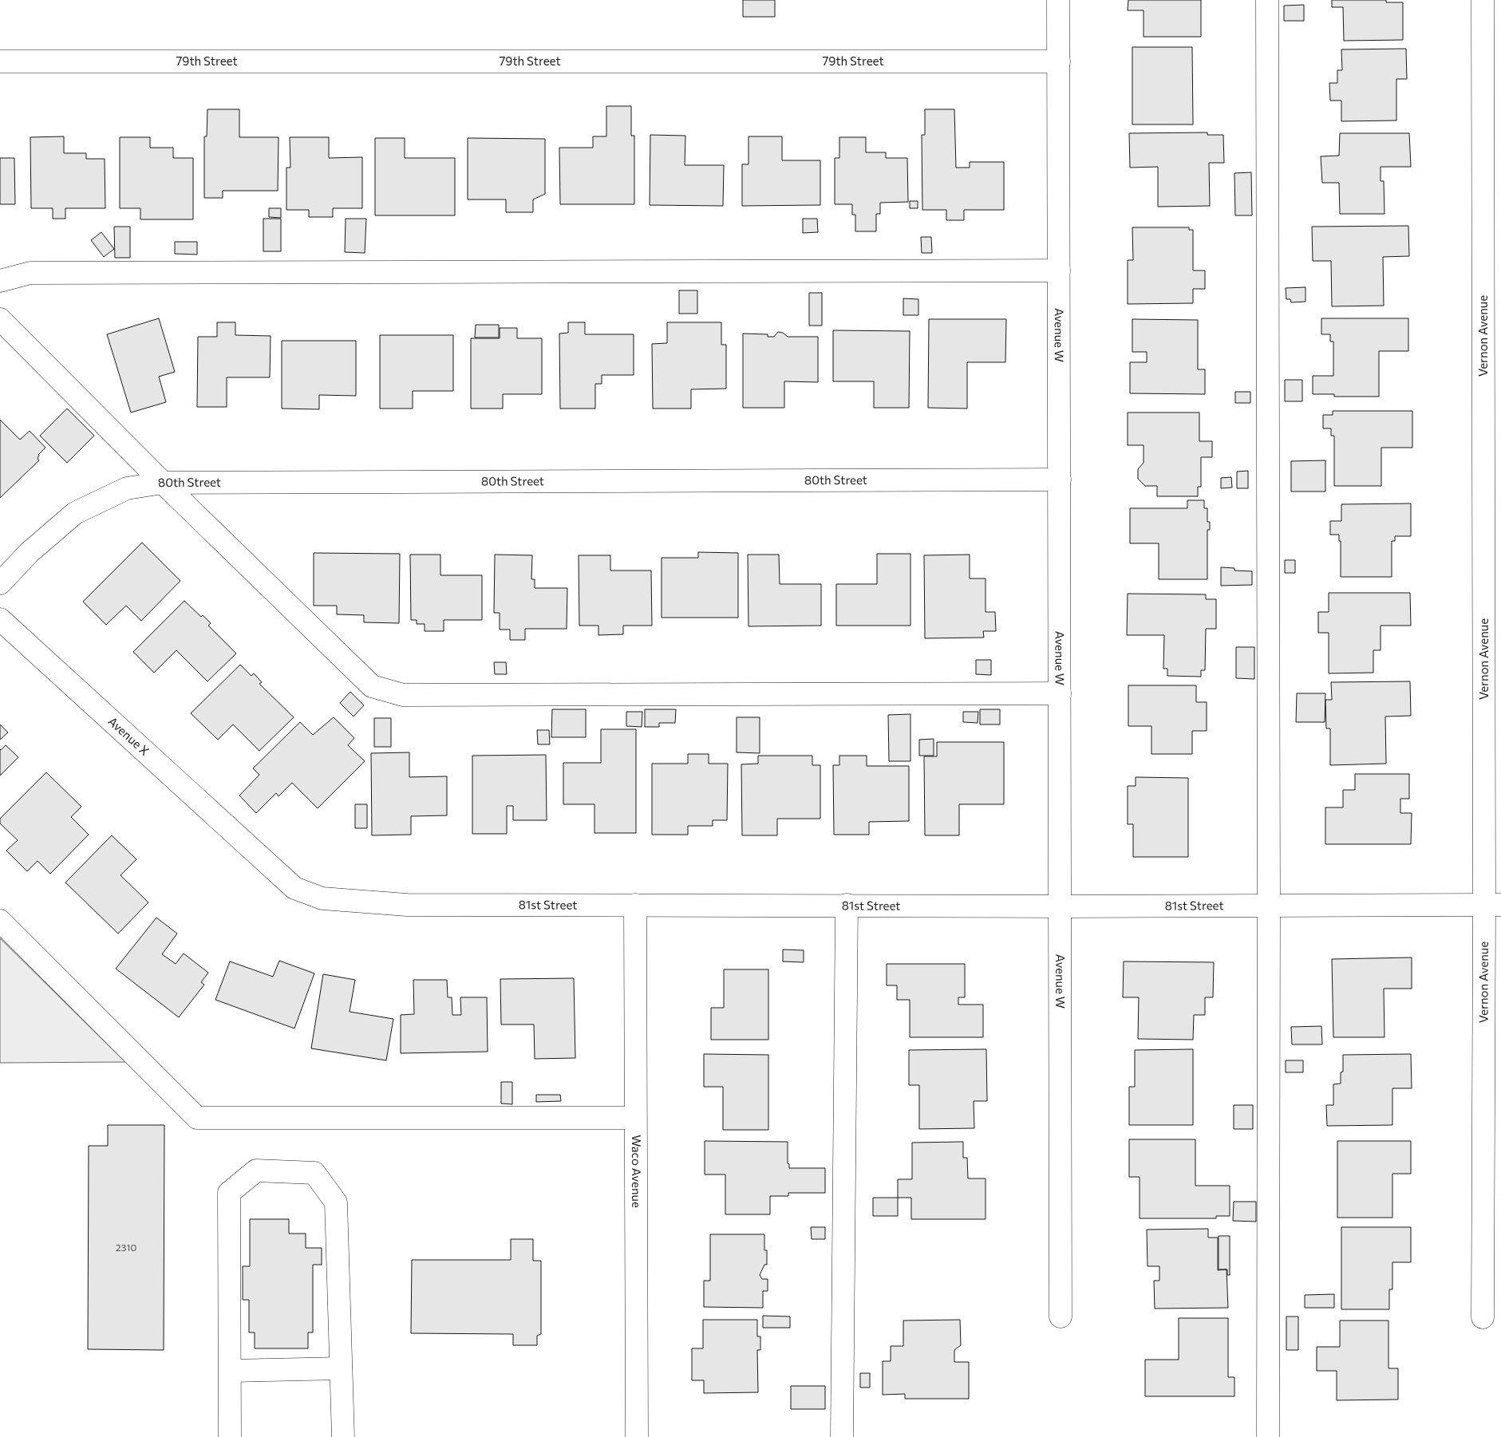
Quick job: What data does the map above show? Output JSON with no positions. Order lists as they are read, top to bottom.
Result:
{
  "streets": {
    "street": [
      "79th Street",
      "Avenue W",
      "Vernon Avenue",
      "80th Street",
      "Avenue X",
      "81st Street",
      "Waco Avenue"
    ]
  },
  "crossings": [
    ["79th Street", "Avenue W"],
    ["Avenue W", "80th Street"],
    ["Avenue W", "81st Street"],
    ["Vernon Avenue", "81st Street"],
    ["Avenue X", "81st Street"],
    ["81st Street", "Waco Avenue"]
  ],
  "house_numbers": ["2310"]
}
